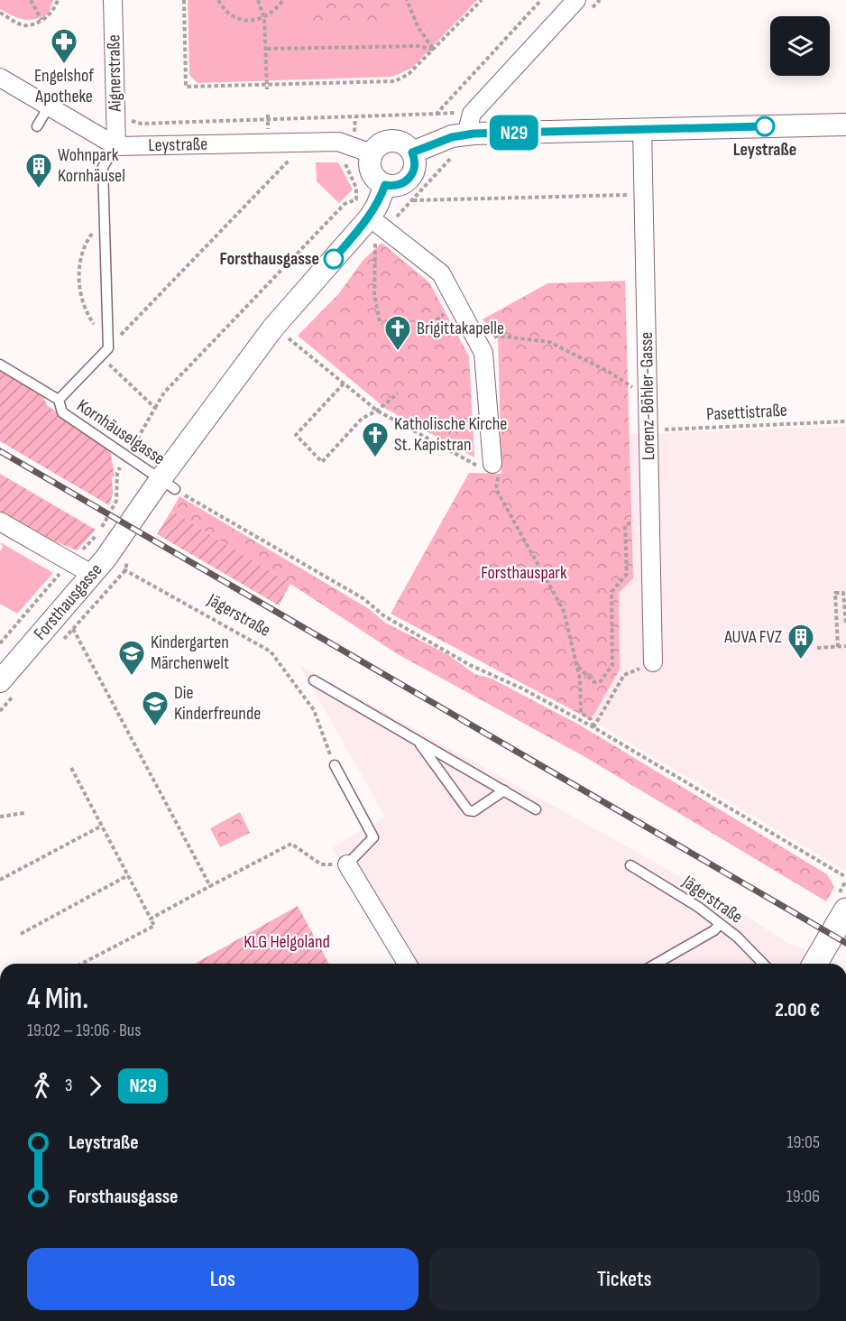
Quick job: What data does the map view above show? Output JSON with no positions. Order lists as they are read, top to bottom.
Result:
{
  "streets": {
    "street": [
      "Aignerstraße",
      "Leystraße",
      "Lorenz-Böhler-Gasse",
      "Forsthausgasse"
    ],
    "lane": ["Kornhäuselgasse", "Jägerstraße"],
    "path": ["Pasettistraße"]
  },
  "crossings": [
    ["Aignerstraße", "Leystraße"],
    ["Leystraße", "Forsthausgasse"],
    ["Lorenz-Böhler-Gasse", "Pasettistraße"],
    ["Kornhäuselgasse", "Forsthausgasse"],
    ["Forsthausgasse", "Jägerstraße"]
  ],
  "parks": ["Forsthauspark", "KLG Helgoland"],
  "places": {
    "pharmacy": ["Engelshof Apotheke"],
    "other": ["Leystraße", "Forsthausgasse"],
    "building": ["Wohnpark Kornhäusel", "AUVA FVZ"],
    "church": ["Brigittakapelle", "Katholische Kirche St. Kapistran"],
    "school or university": ["Kindergarten Märchenwelt", "Die Kinderfreunde"]
  },
  "lines": ["bus line N29"],
  "page": {
    "on_map": "N29",
    "heading": ["4 Min.", "19:02 – 19:06 · Bus", "2.00 €"],
    "legs": ["3", "N29"],
    "list": [
      {
        "name": "Leystraße",
        "value": "19:05"
      },
      {
        "name": "Forsthausgasse",
        "value": "19:06"
      }
    ],
    "buttons": ["Los", "Tickets"]
  }
}
